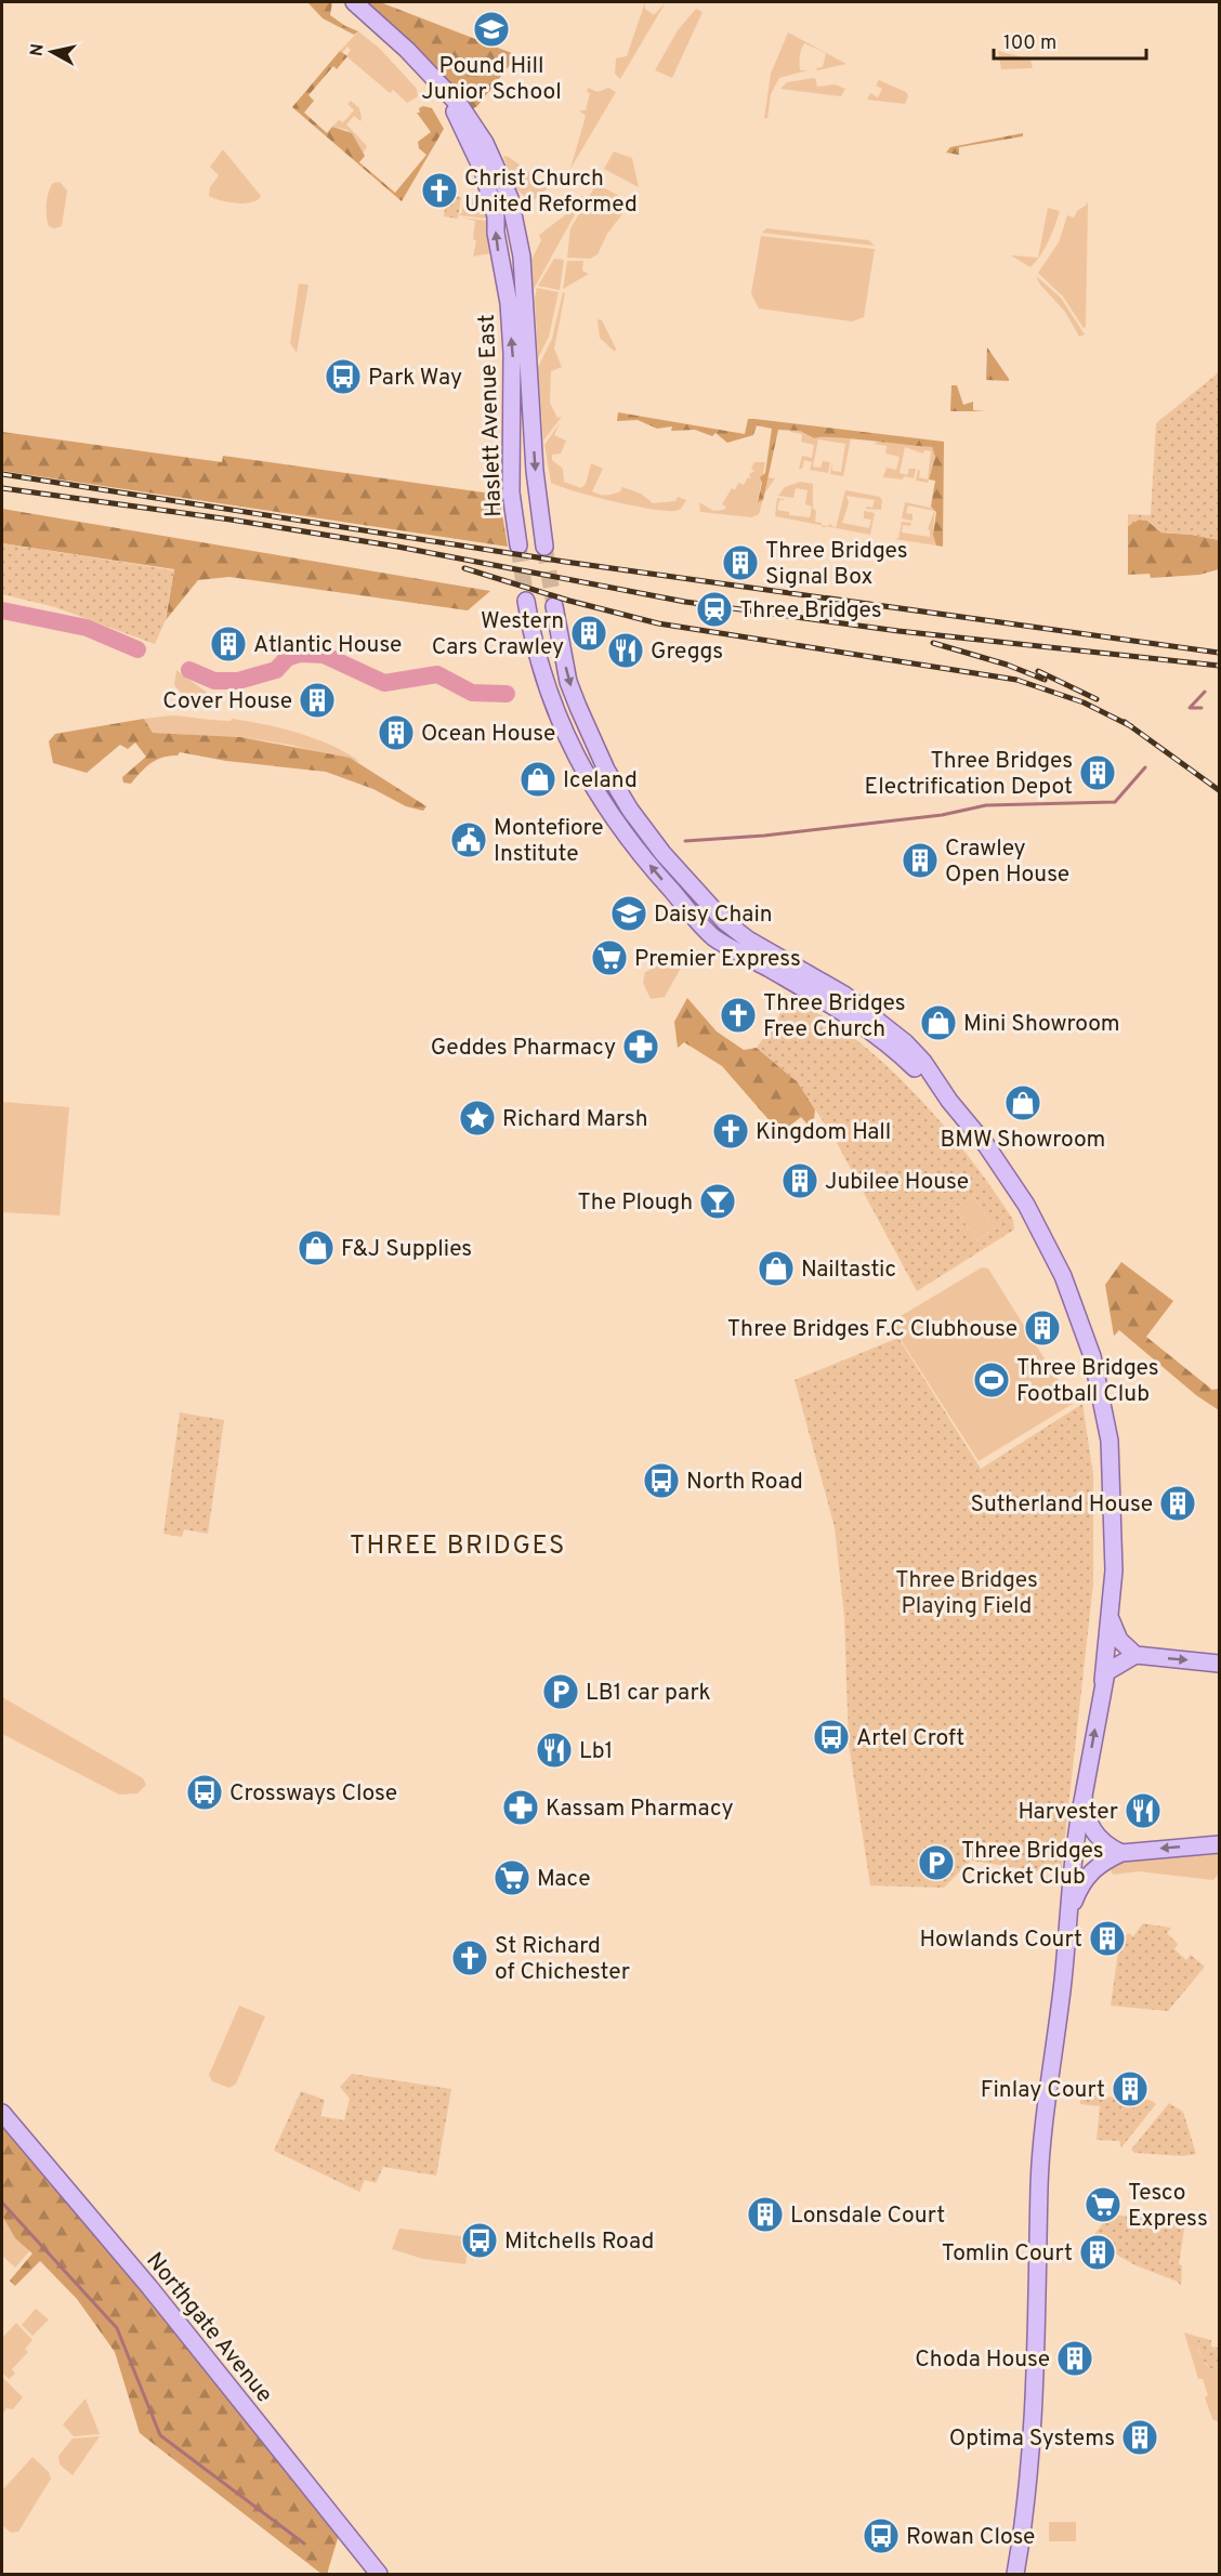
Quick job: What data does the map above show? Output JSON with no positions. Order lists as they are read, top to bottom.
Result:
{
  "streets": {
    "main road": ["Haslett Avenue East", "Northgate Avenue"]
  },
  "districts": ["THREE BRIDGES"],
  "parks": ["Three Bridges Playing Field"],
  "places": {
    "school or university": ["Pound Hill Junior School", "Daisy Chain"],
    "church": [
      "Christ Church United Reformed",
      "Three Bridges Free Church",
      "Kingdom Hall",
      "St Richard of Chichester"
    ],
    "bus stop": [
      "Park Way",
      "North Road",
      "Artel Croft",
      "Crossways Close",
      "Mitchells Road",
      "Rowan Close"
    ],
    "building": [
      "Three Bridges Signal Box",
      "Western Cars Crawley",
      "Atlantic House",
      "Cover House",
      "Ocean House",
      "Three Bridges Electrification Depot",
      "Crawley Open House",
      "Jubilee House",
      "Three Bridges F.C Clubhouse",
      "Sutherland House",
      "Howlands Court",
      "Finlay Court",
      "Lonsdale Court",
      "Tomlin Court",
      "Choda House",
      "Optima Systems"
    ],
    "station": ["Three Bridges"],
    "restaurant": ["Greggs", "Lb1", "Harvester"],
    "shop": [
      "Iceland",
      "Mini Showroom",
      "BMW Showroom",
      "F&J Supplies",
      "Nailtastic"
    ],
    "public building": ["Montefiore Institute"],
    "supermarket": ["Premier Express", "Mace", "Tesco Express"],
    "pharmacy": ["Geddes Pharmacy", "Kassam Pharmacy"],
    "place": ["Richard Marsh"],
    "bar": ["The Plough"],
    "sports": ["Three Bridges Football Club"],
    "parking": ["LB1 car park", "Three Bridges Cricket Club"]
  },
  "scale_bar": "100 m",
  "north": "left"
}
